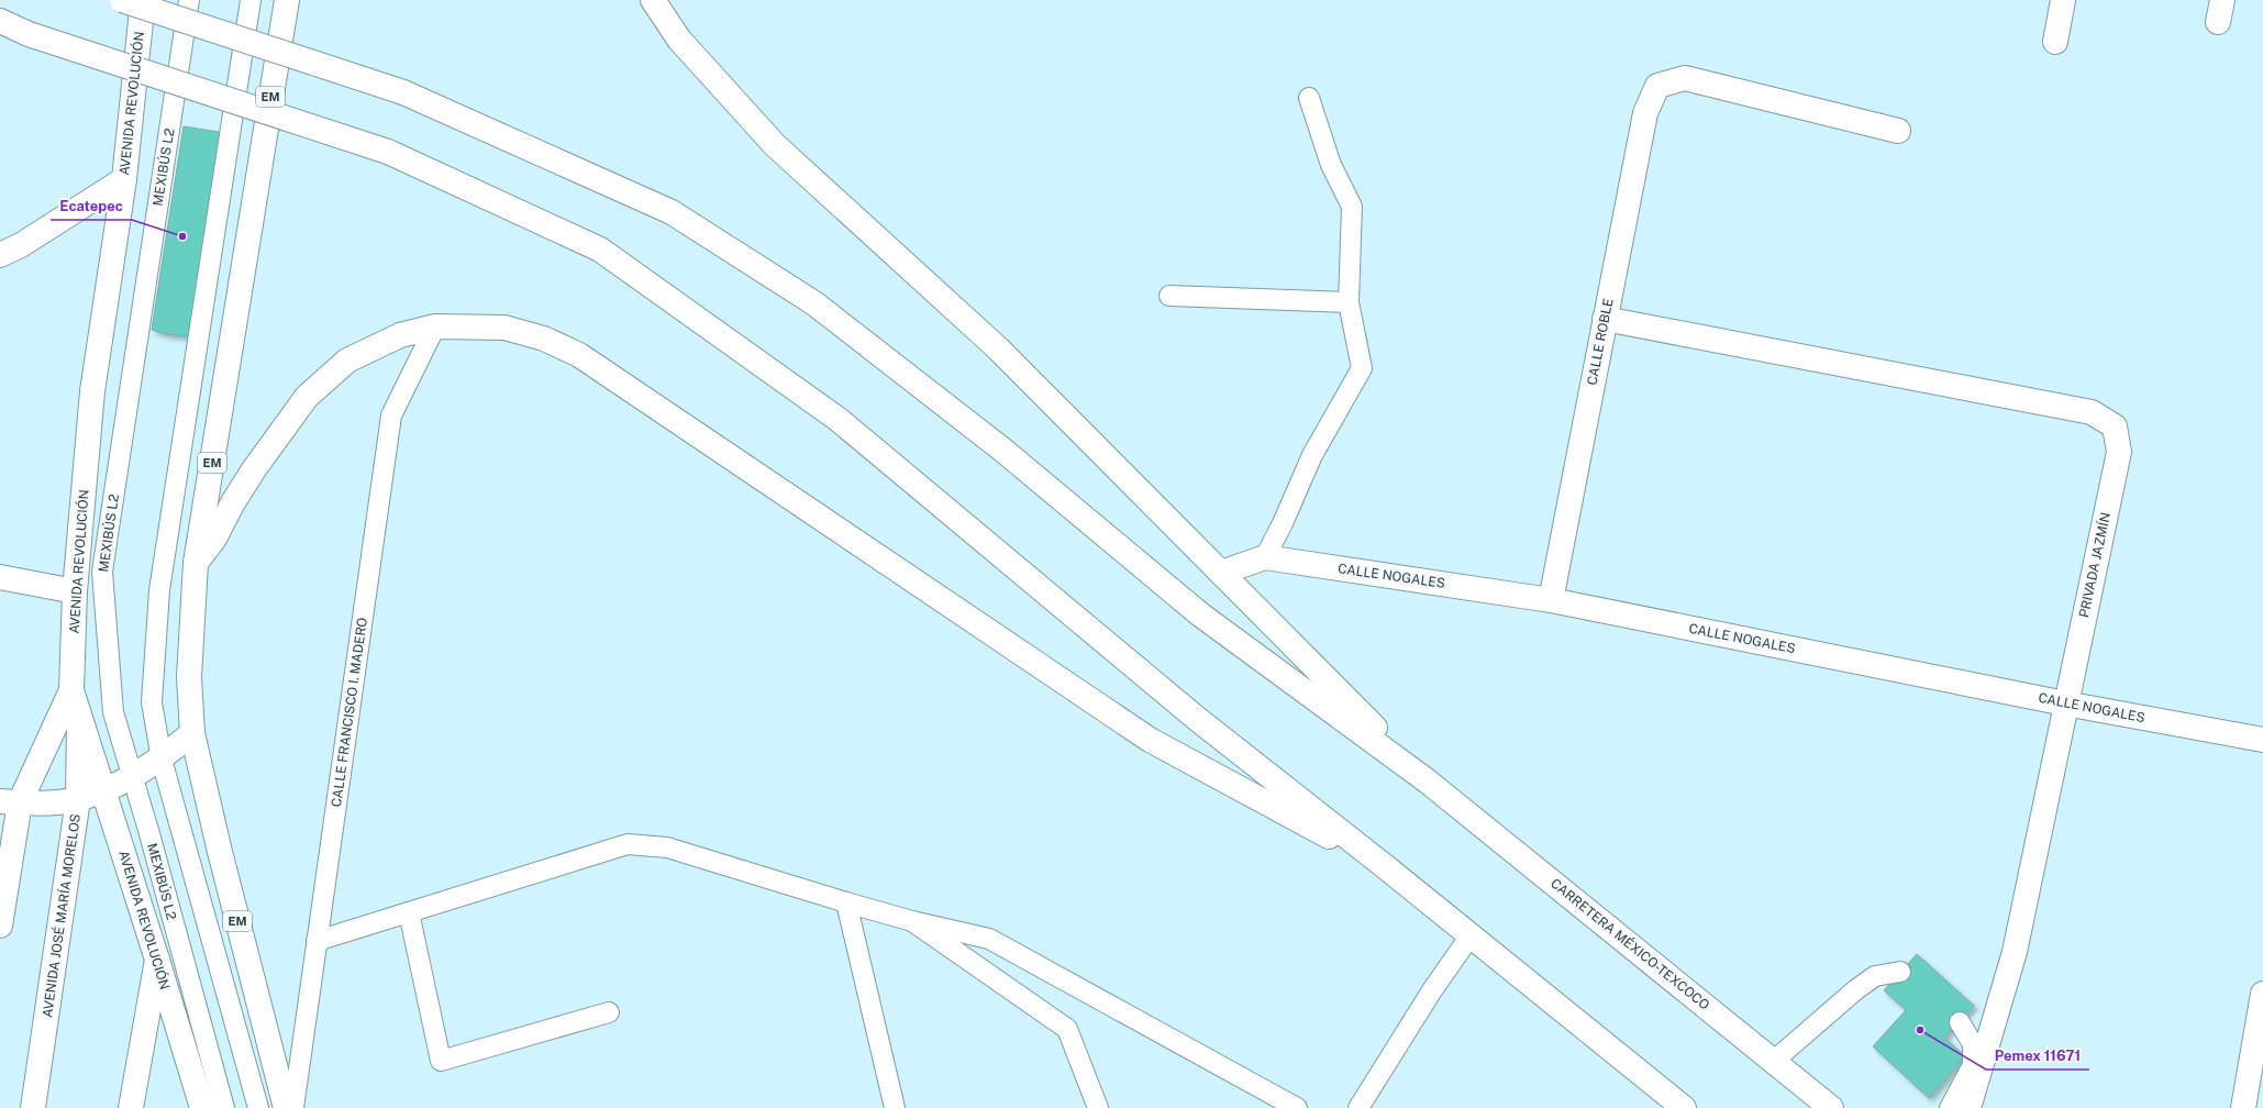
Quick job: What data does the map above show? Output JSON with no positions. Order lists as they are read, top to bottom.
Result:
{
  "streets": {
    "main road": [
      "EM",
      "AVENIDA REVOLUCIÓN",
      "CALLE ROBLE",
      "PRIVADA JAZMÍN",
      "CALLE NOGALES",
      "AVENIDA JOSÉ MARÍA MORELOS",
      "CARRETERA MÉXICO-TEXCOCO"
    ],
    "lane": ["MEXIBÚS L2", "CALLE FRANCISCO I. MADERO"]
  },
  "crossings": [
    ["AVENIDA REVOLUCIÓN", "AVENIDA JOSÉ MARÍA MORELOS"],
    ["CALLE ROBLE", "PRIVADA JAZMÍN"],
    ["CALLE ROBLE", "CALLE NOGALES"],
    ["PRIVADA JAZMÍN", "CALLE NOGALES"]
  ],
  "places": ["Ecatepec", "Pemex 11671"]
}
